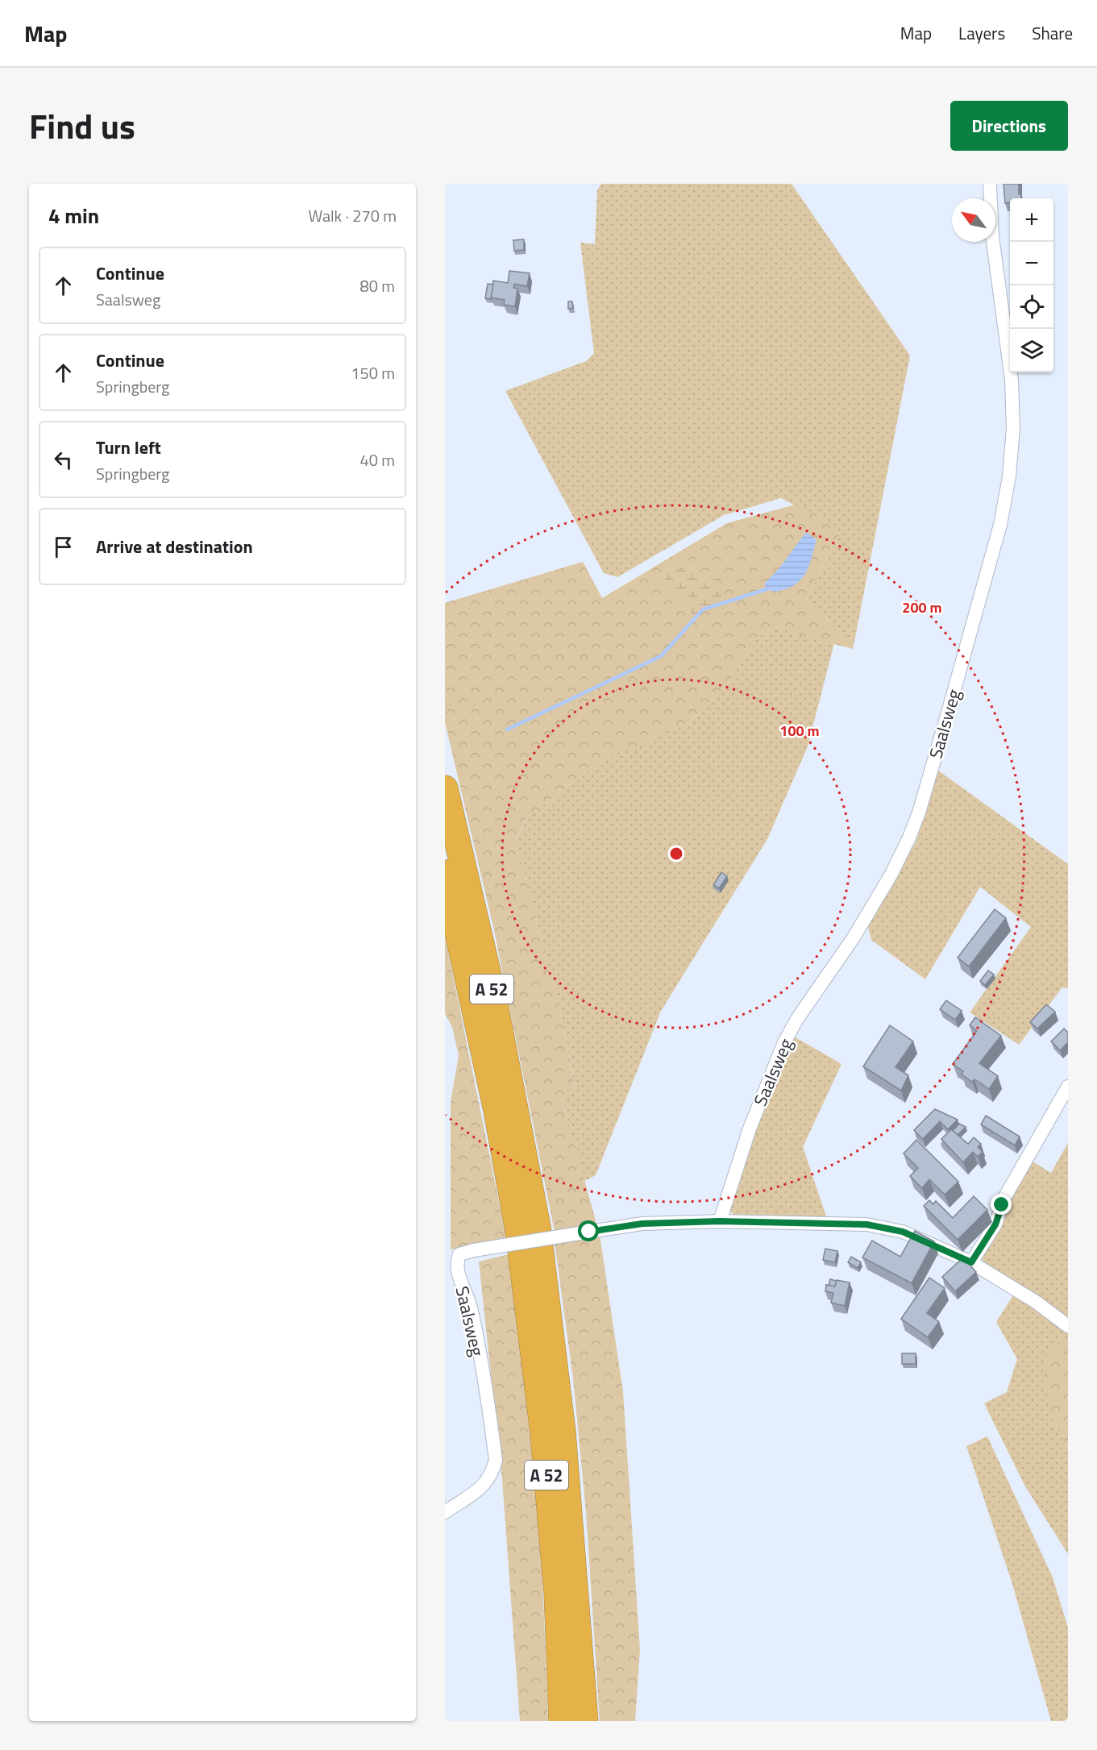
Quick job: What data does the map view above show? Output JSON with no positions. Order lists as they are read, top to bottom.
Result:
{
  "streets": {
    "highway": ["A 52"],
    "street": ["Saalsweg"]
  },
  "north": "top left",
  "page": {
    "header": "Map",
    "nav": ["Map", "Layers", "Share"],
    "title": "Find us",
    "buttons": "Directions",
    "heading": ["4 min", "Walk · 270 m"],
    "map_buttons": ["+", "−"],
    "list": [
      ["Continue", "Saalsweg", "80 m"],
      ["Continue", "Springberg", "150 m"],
      ["Turn left", "Springberg", "40 m"],
      "Arrive at destination"
    ]
  },
  "rings": ["200 m", "100 m"]
}
